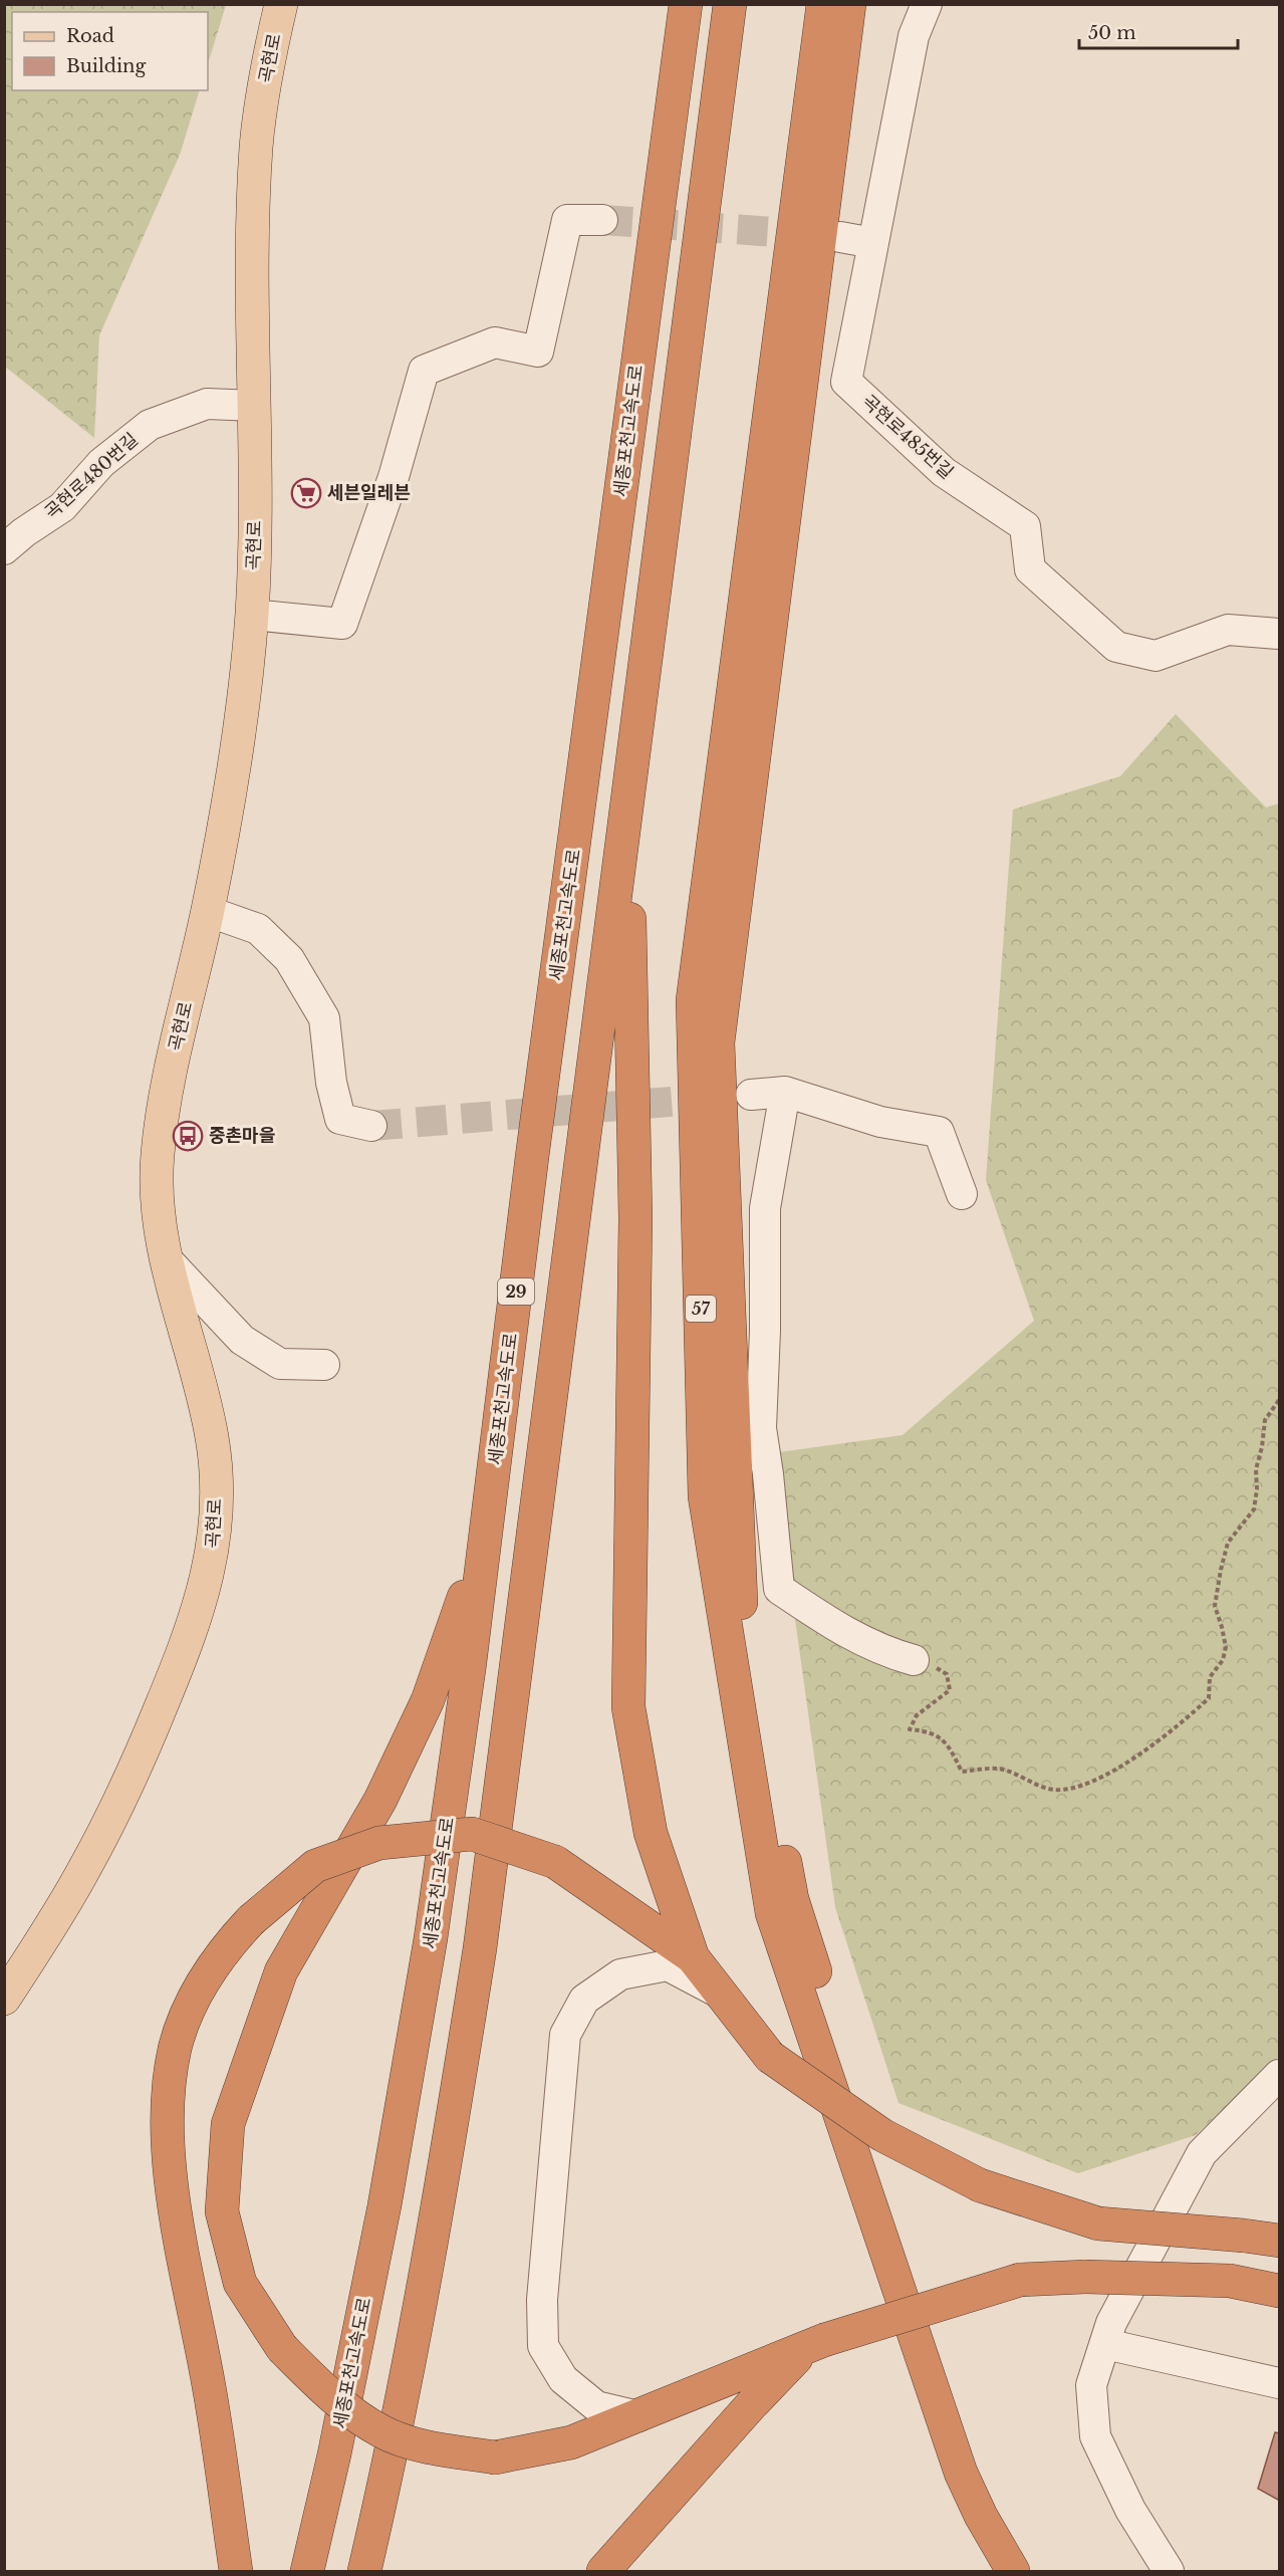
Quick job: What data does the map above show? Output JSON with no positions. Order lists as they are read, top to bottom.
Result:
{
  "streets": {
    "highway": ["세종포천고속도로", "29", "57"],
    "main road": ["곡현로"],
    "street": ["곡현로485번길", "곡현로480번길"]
  },
  "crossings": [
    ["곡현로", "곡현로480번길"]
  ],
  "places": {
    "supermarket": ["세븐일레븐"],
    "bus stop": ["중촌마을"]
  },
  "legend": ["Road", "Building"],
  "scale_bar": "50 m"
}
